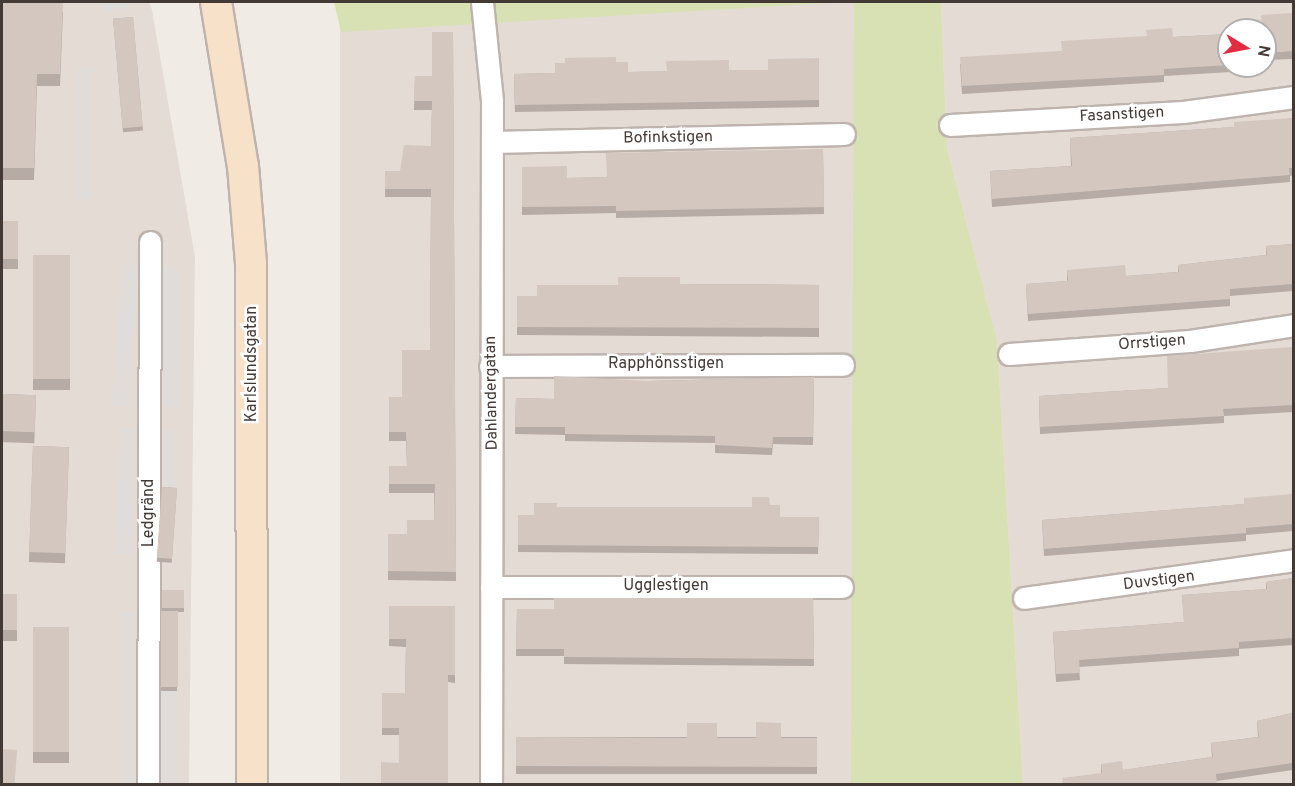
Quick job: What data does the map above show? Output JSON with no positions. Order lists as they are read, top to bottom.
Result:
{
  "streets": {
    "main road": ["Karlslundsgatan"],
    "street": [
      "Fasanstigen",
      "Bofinkstigen",
      "Orrstigen",
      "Rapphönsstigen",
      "Dahlandergatan",
      "Ledgränd",
      "Duvstigen",
      "Ugglestigen"
    ]
  },
  "crossings": [
    ["Bofinkstigen", "Dahlandergatan"],
    ["Rapphönsstigen", "Dahlandergatan"],
    ["Dahlandergatan", "Ugglestigen"]
  ],
  "north": "right"
}
